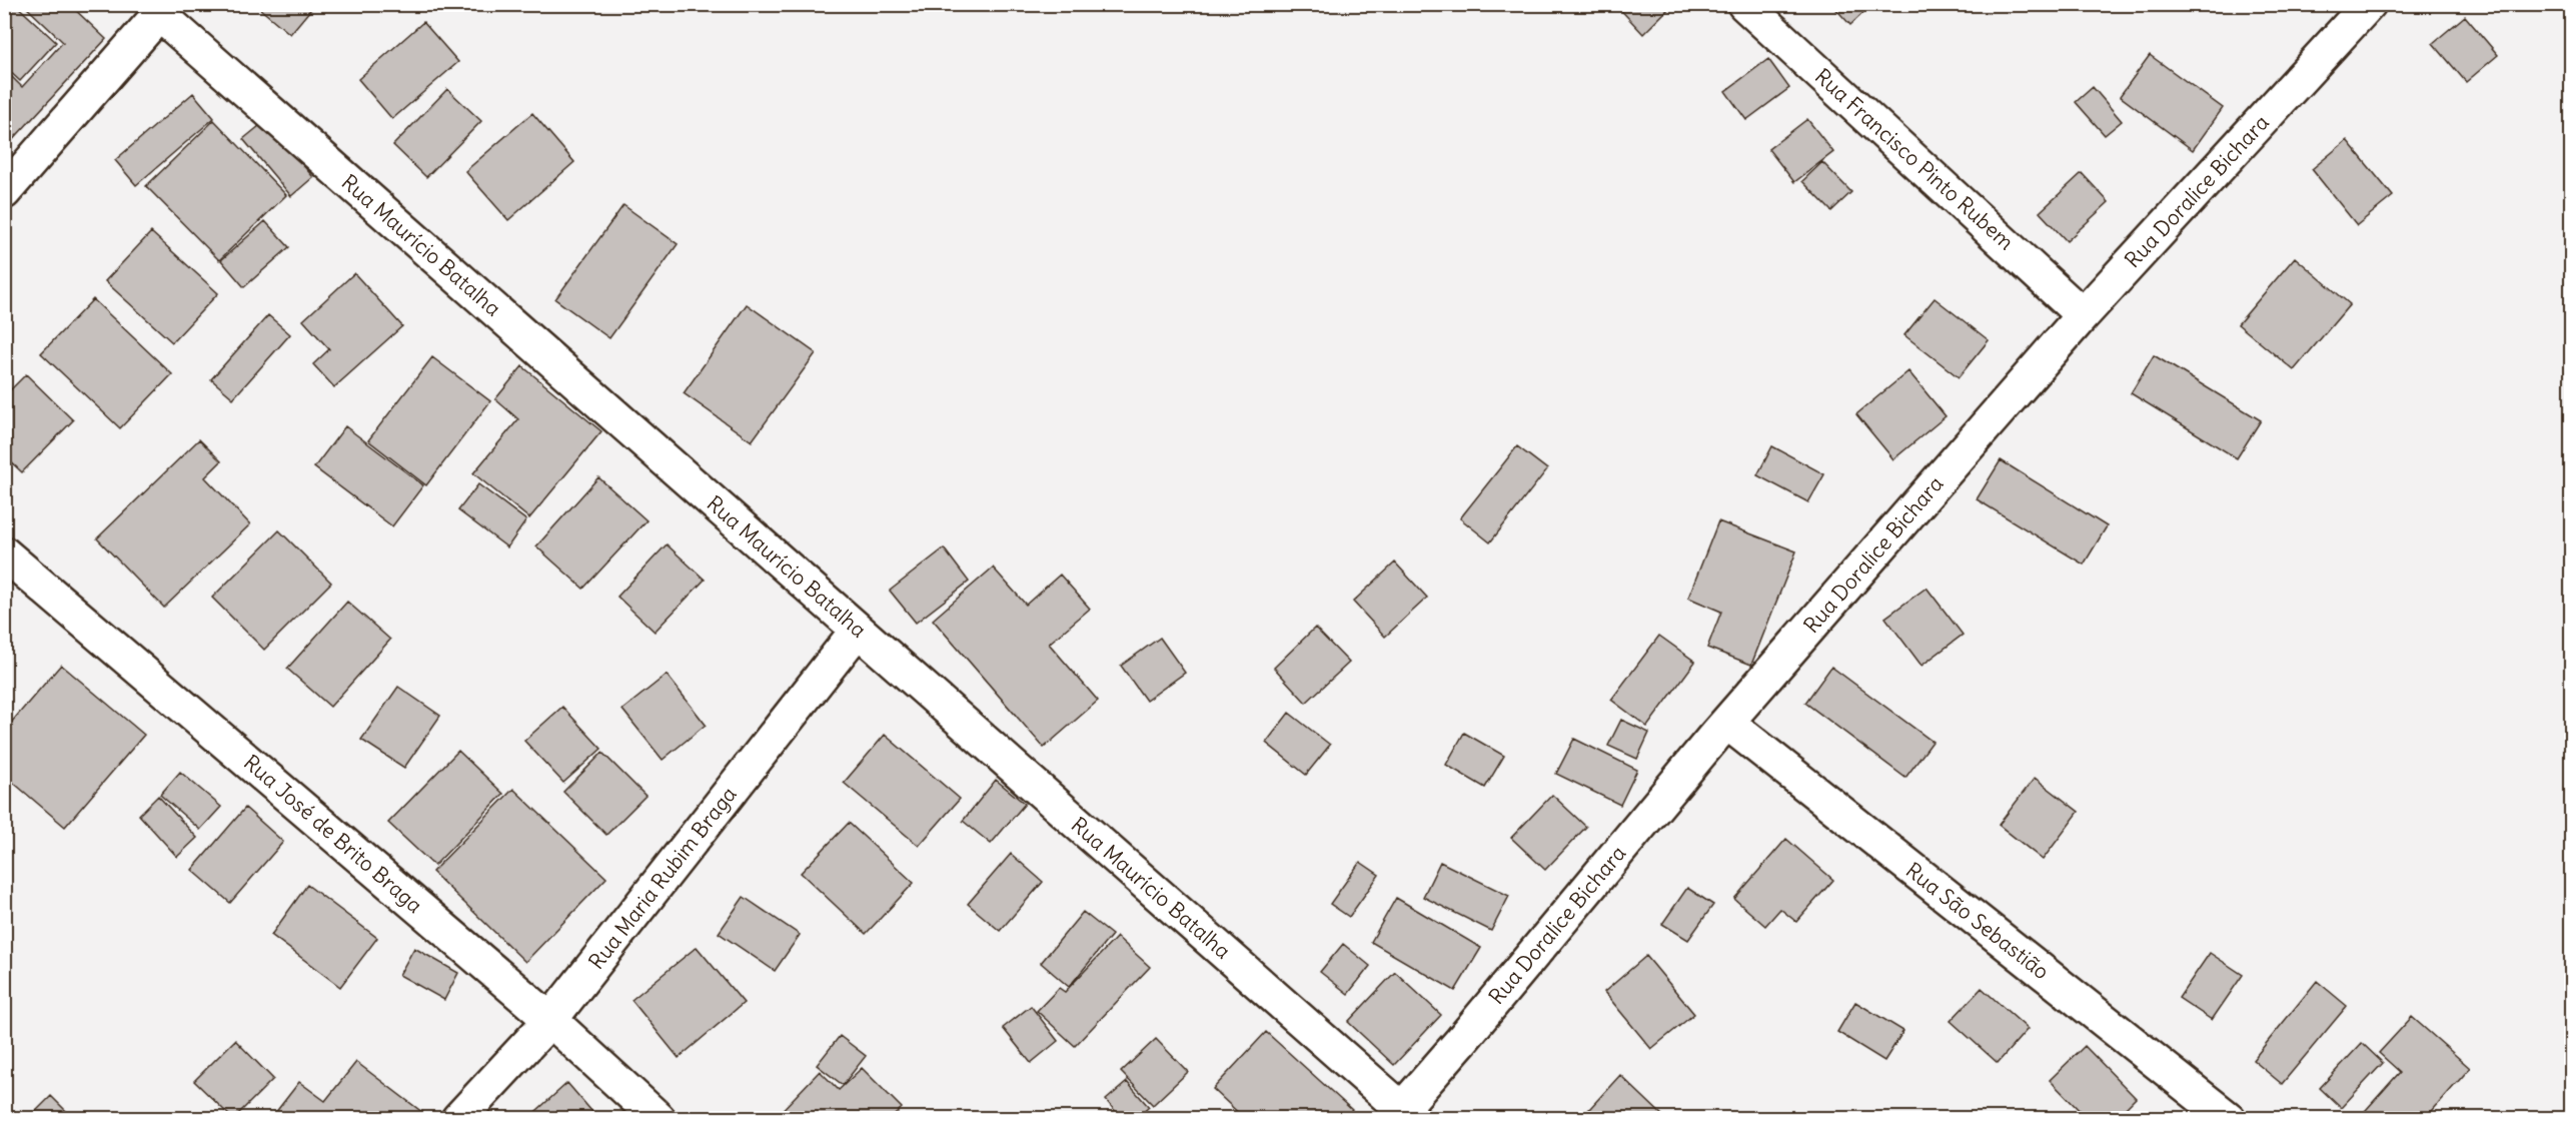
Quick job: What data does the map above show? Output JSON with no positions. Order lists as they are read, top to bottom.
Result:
{
  "streets": {
    "street": [
      "Rua Francisco Pinto Rubem",
      "Rua Doralice Bichara",
      "Rua Maurício Batalha",
      "Rua José de Brito Braga",
      "Rua Maria Rubim Braga",
      "Rua São Sebastião"
    ]
  },
  "crossings": [
    ["Rua Francisco Pinto Rubem", "Rua Doralice Bichara"],
    ["Rua Doralice Bichara", "Rua Maurício Batalha"],
    ["Rua Doralice Bichara", "Rua São Sebastião"],
    ["Rua Maurício Batalha", "Rua Maria Rubim Braga"],
    ["Rua José de Brito Braga", "Rua Maria Rubim Braga"]
  ]
}
